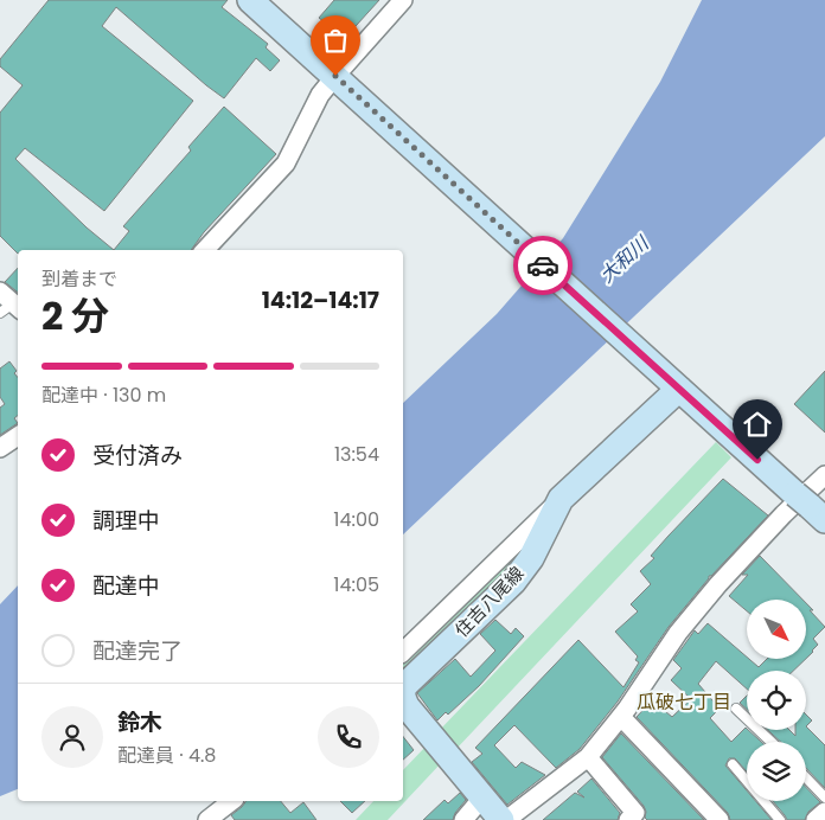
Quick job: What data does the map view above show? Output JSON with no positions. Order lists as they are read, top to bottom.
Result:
{
  "streets": {
    "main road": ["住吉八尾線"]
  },
  "districts": ["瓜破七丁目"],
  "water": ["大和川"],
  "north": "bottom right",
  "page": {
    "heading": ["2 分", "到着まで", "14:12–14:17"],
    "panel": ["鈴木", "配達員 · 4.8"],
    "bar": "配達中 · 130 m",
    "list": [
      ["受付済み", "13:54"],
      ["調理中", "14:00"],
      ["配達中", "14:05"],
      "配達完了"
    ]
  }
}
